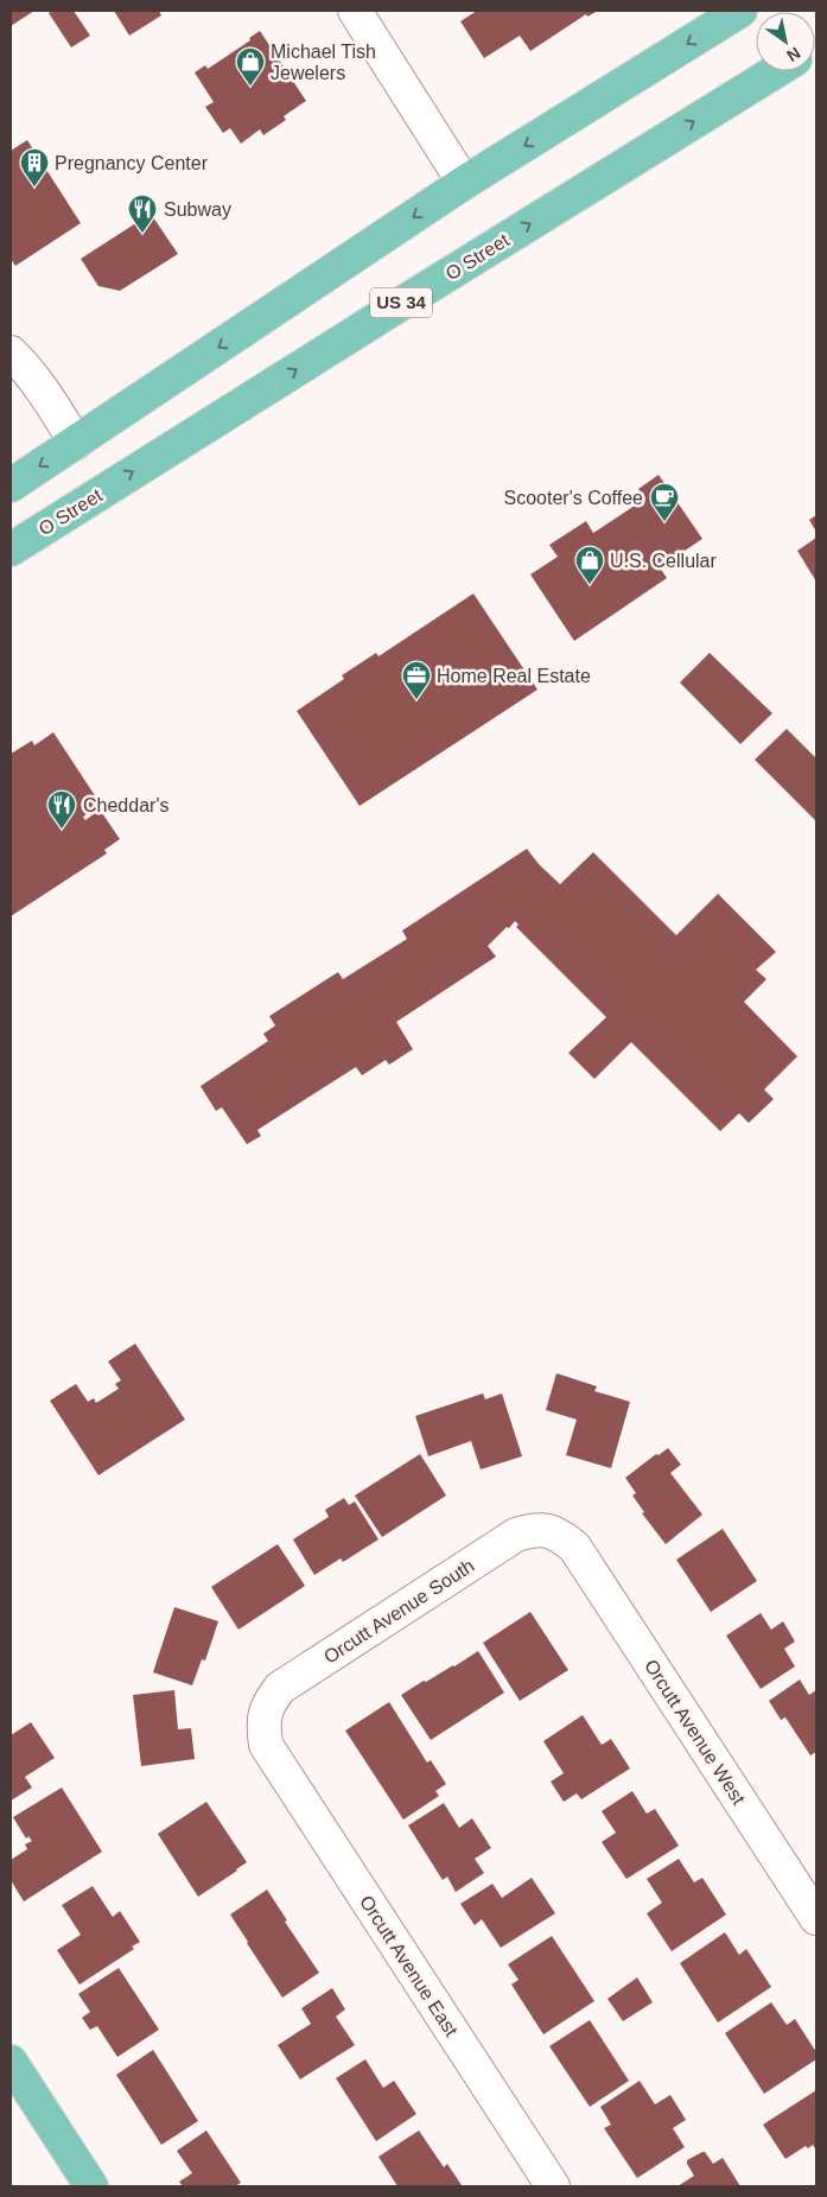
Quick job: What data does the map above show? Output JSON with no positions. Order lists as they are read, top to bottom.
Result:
{
  "streets": {
    "main road": ["O Street", "US 34"],
    "street": ["Orcutt Avenue South", "Orcutt Avenue West", "Orcutt Avenue East"]
  },
  "crossings": [
    ["Orcutt Avenue South", "Orcutt Avenue West"],
    ["Orcutt Avenue South", "Orcutt Avenue East"]
  ],
  "places": {
    "shop": ["Michael Tish Jewelers", "U.S. Cellular"],
    "building": ["Pregnancy Center"],
    "restaurant": ["Subway", "Cheddar's"],
    "cafe": ["Scooter's Coffee"],
    "office": ["Home Real Estate"]
  },
  "north": "bottom right"
}
